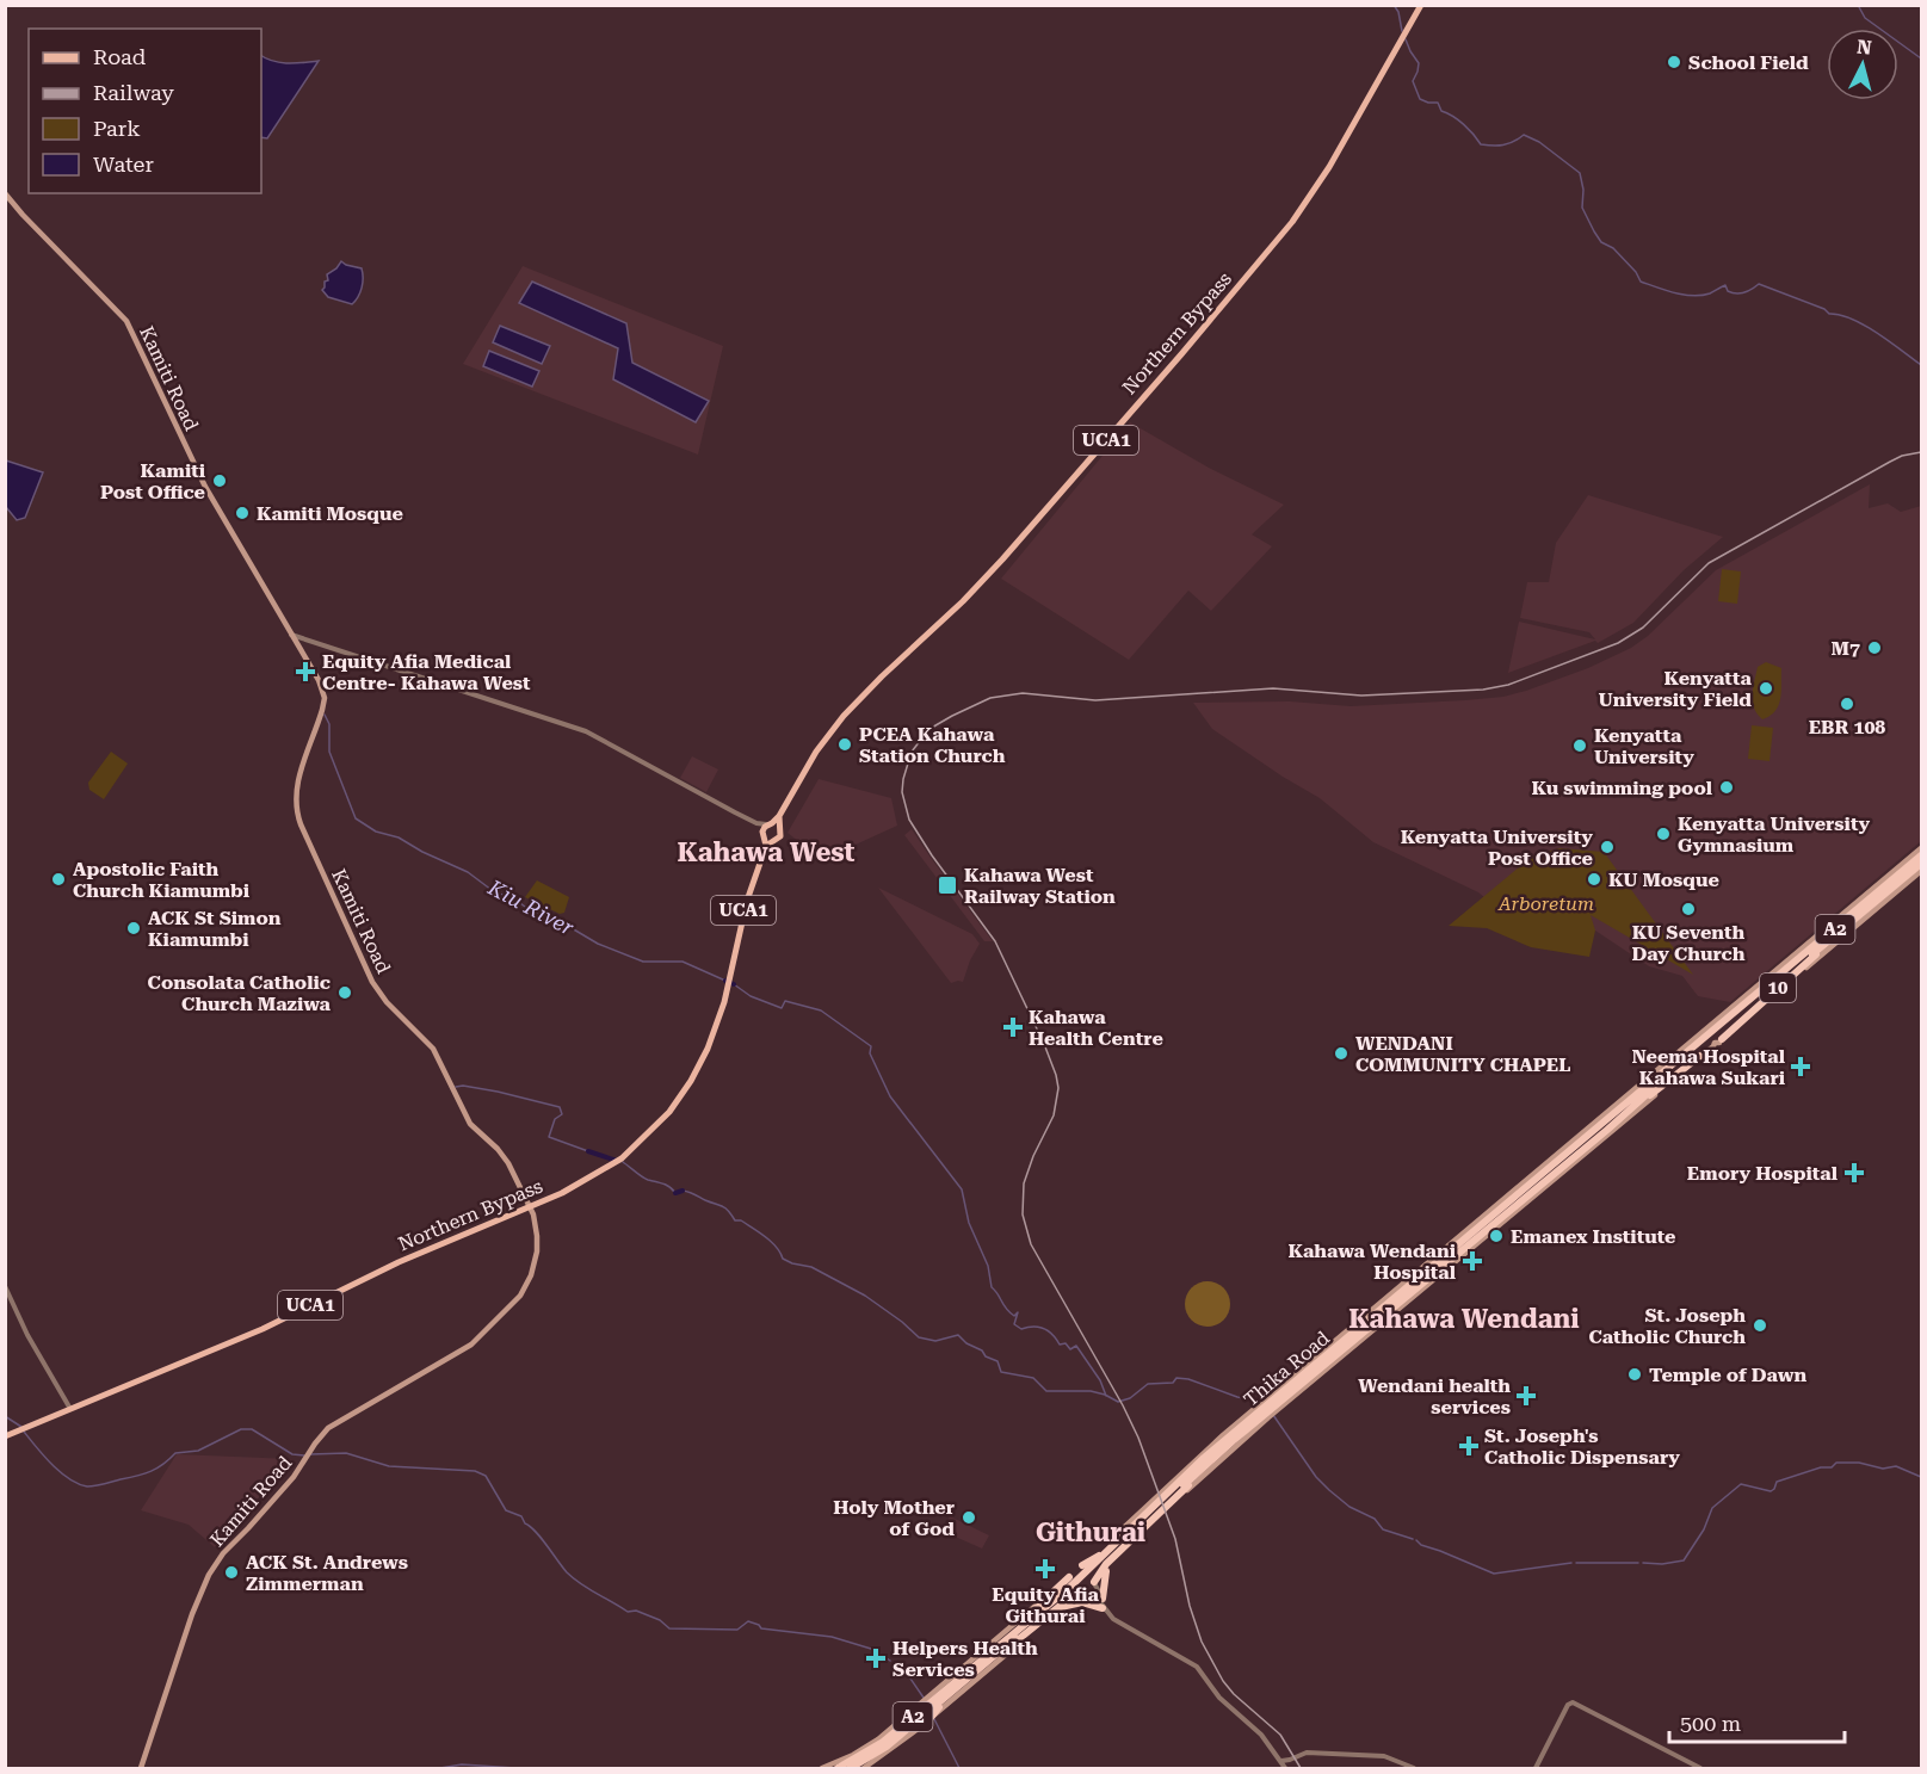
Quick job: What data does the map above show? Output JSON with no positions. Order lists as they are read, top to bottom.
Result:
{
  "streets": {
    "highway": ["A2", "10", "Thika Road"],
    "main road": ["Northern Bypass", "Kamiti Road", "UCA1"]
  },
  "crossings": [
    ["10", "Thika Road"]
  ],
  "districts": ["Kahawa West", "Kahawa Wendani", "Githurai"],
  "water": ["Kiu River"],
  "parks": ["Arboretum"],
  "places": {
    "other": [
      "School Field",
      "Kamiti Post Office",
      "Kamiti Mosque",
      "M7",
      "Kenyatta University Field",
      "EBR 108",
      "PCEA Kahawa Station Church",
      "Kenyatta University",
      "Ku swimming pool",
      "Kenyatta University Gymnasium",
      "Kenyatta University Post Office",
      "Apostolic Faith Church Kiamumbi",
      "KU Mosque",
      "KU Seventh Day Church",
      "ACK St Simon Kiamumbi",
      "Consolata Catholic Church Maziwa",
      "WENDANI COMMUNITY CHAPEL",
      "Emanex Institute",
      "St. Joseph Catholic Church",
      "Temple of Dawn",
      "Holy Mother of God",
      "ACK St. Andrews Zimmerman"
    ],
    "health": [
      "Equity Afia Medical Centre- Kahawa West",
      "Kahawa Health Centre",
      "Neema Hospital Kahawa Sukari",
      "Emory Hospital",
      "Kahawa Wendani Hospital",
      "Wendani health services",
      "St. Joseph's Catholic Dispensary",
      "Equity Afia Githurai",
      "Helpers Health Services"
    ],
    "transit": ["Kahawa West Railway Station"]
  },
  "legend": [
    "Road",
    "Railway",
    "Park",
    "Water"
  ],
  "scale_bar": "500 m",
  "north": "top"
}
